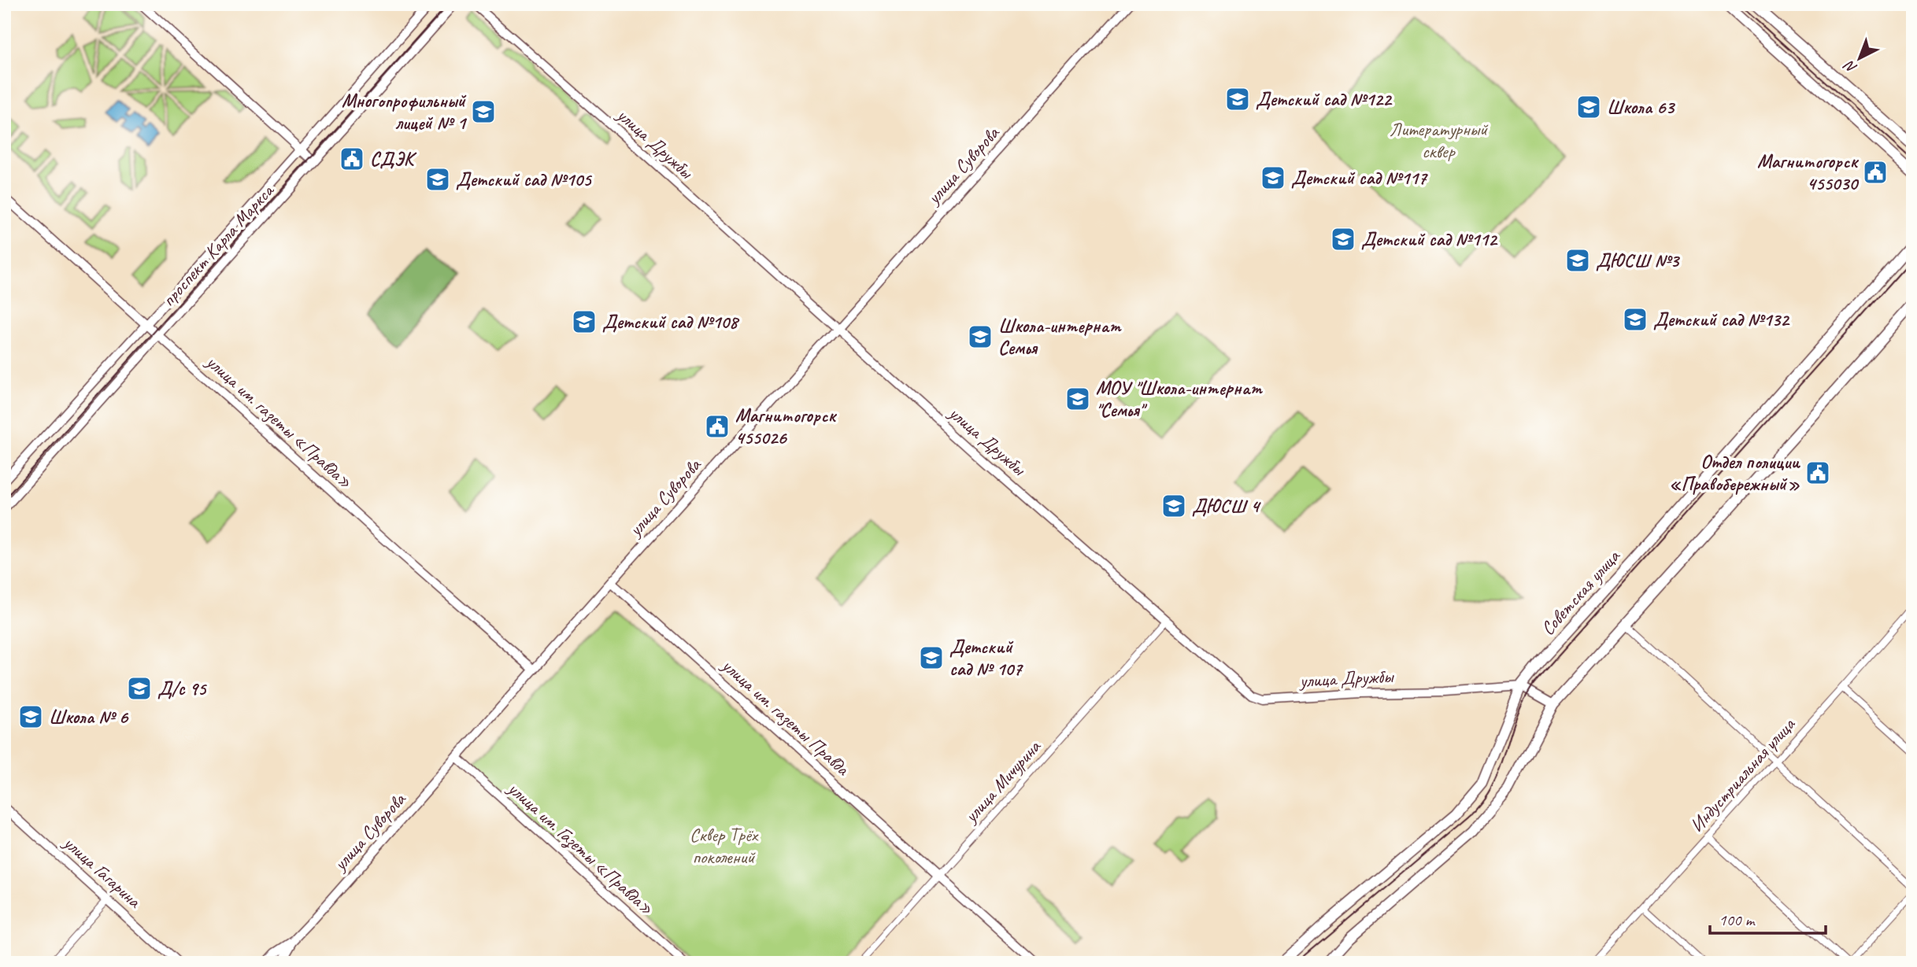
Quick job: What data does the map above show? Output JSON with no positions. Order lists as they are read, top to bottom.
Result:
{
  "streets": {
    "main road": ["Советская улица"],
    "street": [
      "улица Дружбы",
      "улица Суворова",
      "проспект Карла Маркса",
      "улица им. газеты «Правда»",
      "улица им. газеты Правда",
      "Индустриальная улица",
      "улица Мичурина",
      "улица им. Газеты «Правда»",
      "улица Гагарина"
    ]
  },
  "crossings": [
    ["улица Дружбы", "улица Суворова"],
    ["улица Дружбы", "Советская улица"],
    ["улица Дружбы", "улица Мичурина"],
    ["улица Суворова", "улица им. газеты «Правда»"],
    ["улица Суворова", "улица им. газеты Правда"],
    ["улица Суворова", "улица им. Газеты «Правда»"],
    ["проспект Карла Маркса", "улица им. газеты «Правда»"],
    ["улица им. газеты Правда", "улица Мичурина"]
  ],
  "parks": ["Литературный сквер", "Сквер Трёх поколений"],
  "places": {
    "school or university": [
      "Детский сад №122",
      "Школа 63",
      "Многопрофильный лицей № 1",
      "Детский сад №117",
      "Детский сад №105",
      "Детский сад №112",
      "ДЮСШ №3",
      "Детский сад №132",
      "Детский сад №108",
      "Школа-интернат Семья",
      "МОУ \"Школа-интернат \"Семья\"",
      "ДЮСШ 4",
      "Детский сад № 107",
      "Д/с 95",
      "Школа № 6"
    ],
    "public building": [
      "СДЭК",
      "Магнитогорск 455030",
      "Магнитогорск 455026",
      "Отдел полиции «Правобережный»"
    ]
  },
  "scale_bar": "100 m",
  "north": "bottom left"
}
